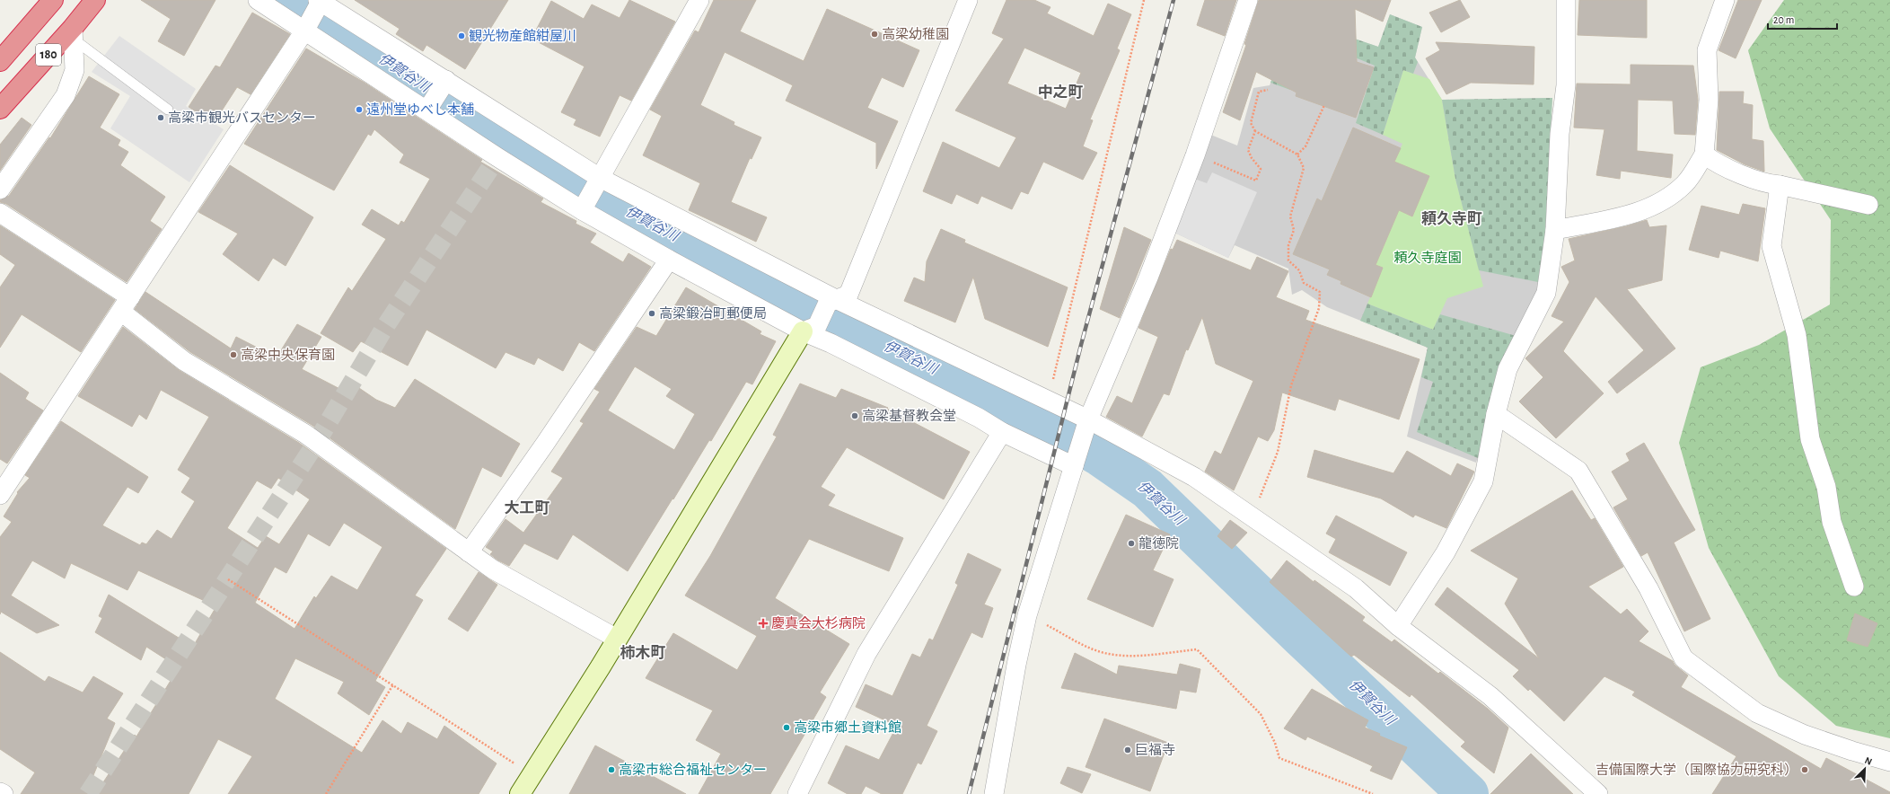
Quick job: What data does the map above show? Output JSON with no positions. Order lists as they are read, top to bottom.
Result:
{
  "streets": {
    "highway": ["180"]
  },
  "districts": [
    "中之町",
    "頼久寺町",
    "大工町",
    "柿木町"
  ],
  "water": ["伊賀谷川"],
  "parks": ["頼久寺庭園"],
  "places": {
    "other": [
      "高梁幼稚園",
      "観光物産館紺屋川",
      "遠州堂ゆべし本舗",
      "高梁市観光バスセンター",
      "高梁鍛冶町郵便局",
      "高梁中央保育園",
      "高梁基督教会堂",
      "龍徳院",
      "高梁市郷土資料館",
      "巨福寺",
      "高梁市総合福祉センター",
      "吉備国際大学（国際協力研究科）"
    ],
    "health": ["慶真会大杉病院"]
  },
  "scale_bar": "20 m",
  "north": "top right"
}
